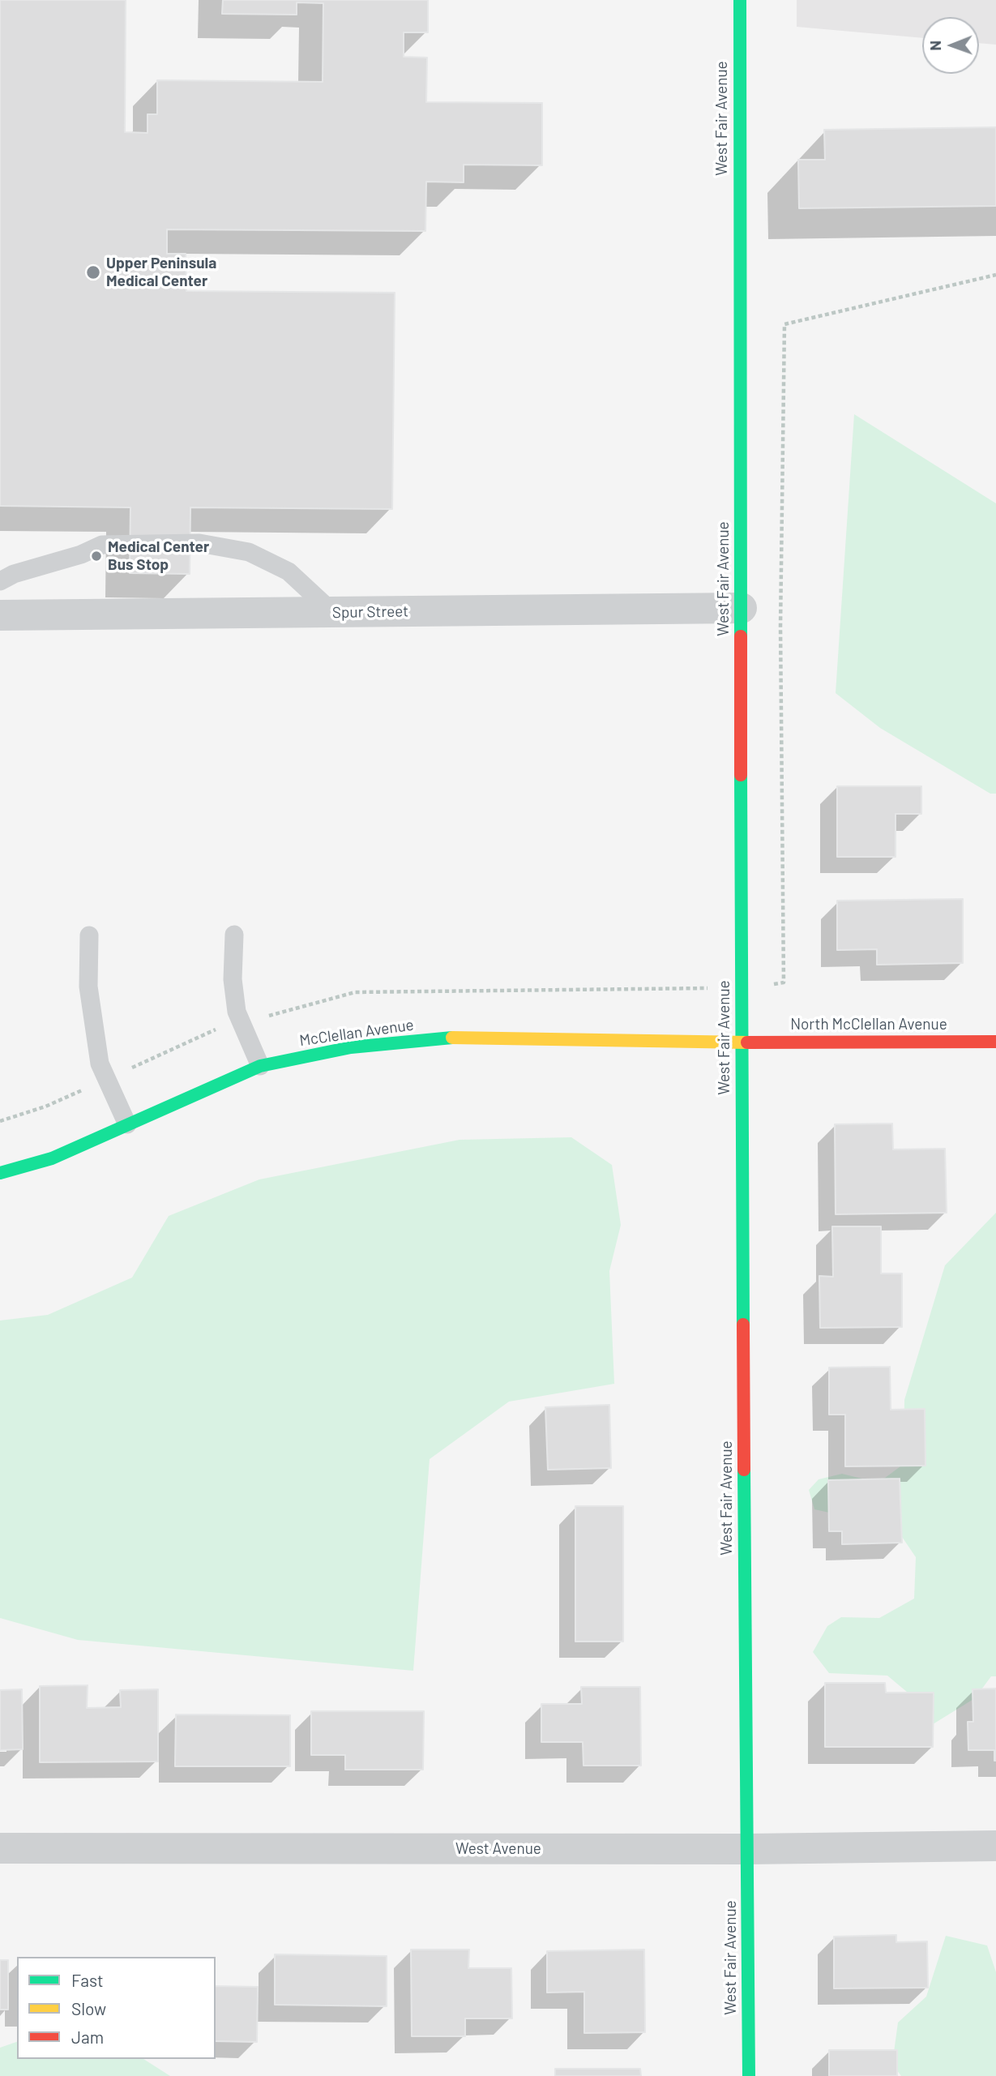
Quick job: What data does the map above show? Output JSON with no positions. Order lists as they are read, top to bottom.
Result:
{
  "streets": {
    "street": [
      "West Fair Avenue",
      "Spur Street",
      "North McClellan Avenue",
      "McClellan Avenue",
      "West Avenue"
    ]
  },
  "crossings": [
    ["West Fair Avenue", "Spur Street"],
    ["West Fair Avenue", "North McClellan Avenue"],
    ["West Fair Avenue", "McClellan Avenue"],
    ["West Fair Avenue", "West Avenue"],
    ["North McClellan Avenue", "McClellan Avenue"]
  ],
  "places": ["Upper Peninsula Medical Center", "Medical Center Bus Stop"],
  "legend": ["Fast", "Slow", "Jam"],
  "north": "left"
}
